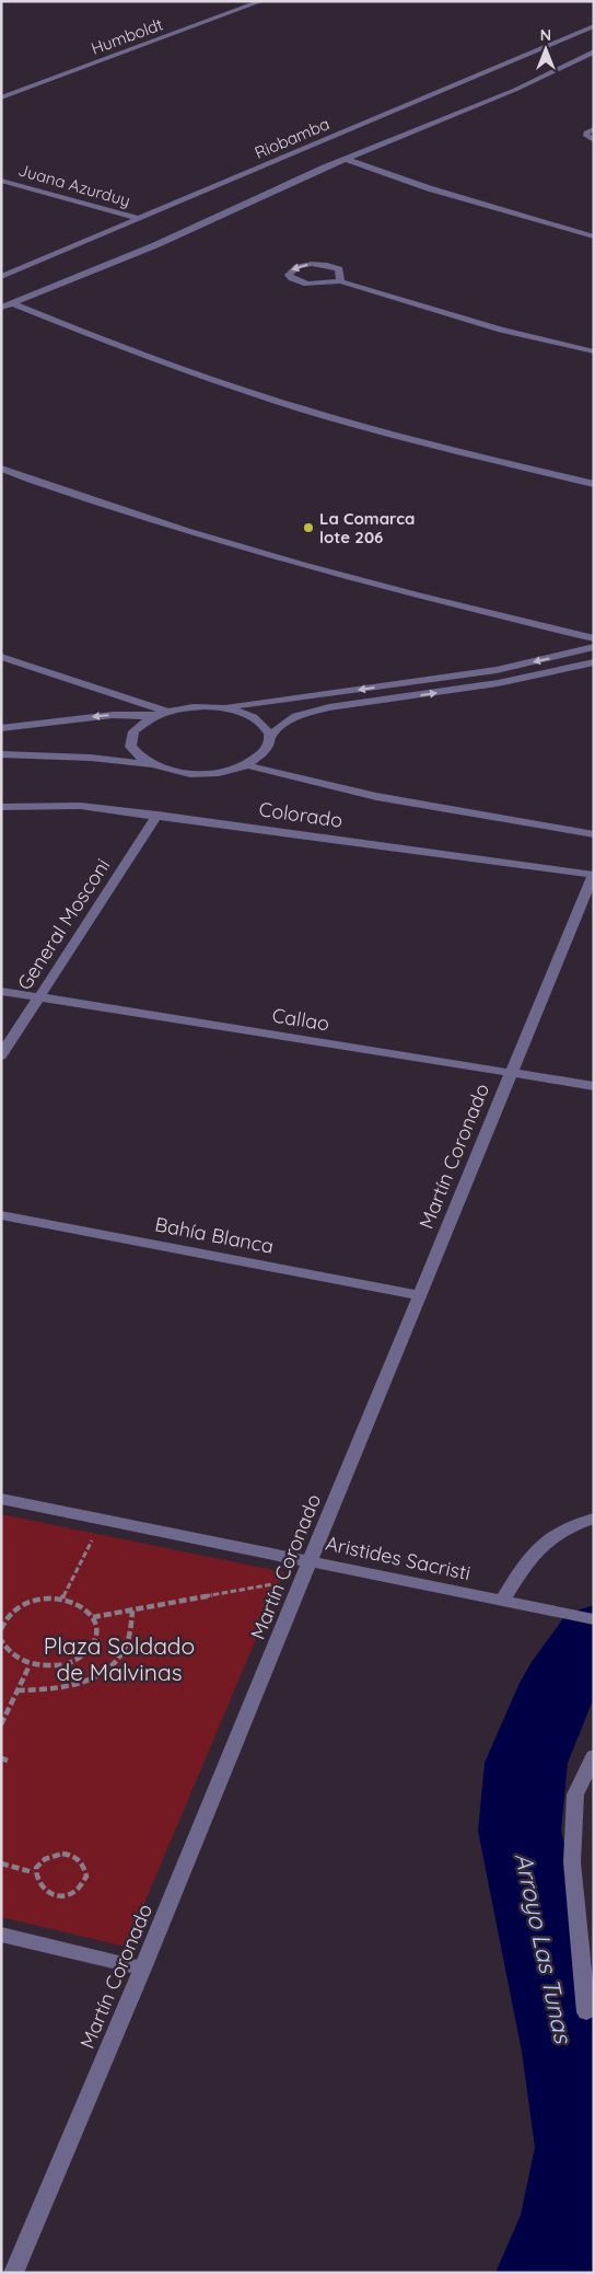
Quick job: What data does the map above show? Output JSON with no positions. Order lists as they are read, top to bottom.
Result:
{
  "streets": {
    "street": [
      "Humboldt",
      "Riobamba",
      "Juana Azurduy",
      "Colorado",
      "General Mosconi",
      "Callao",
      "Martín Coronado",
      "Bahía Blanca",
      "Aristides Sacristi"
    ]
  },
  "crossings": [
    ["Riobamba", "Juana Azurduy"],
    ["Colorado", "General Mosconi"],
    ["Colorado", "Martín Coronado"],
    ["General Mosconi", "Callao"],
    ["Callao", "Martín Coronado"],
    ["Martín Coronado", "Bahía Blanca"],
    ["Martín Coronado", "Aristides Sacristi"]
  ],
  "water": ["Arroyo Las Tunas"],
  "parks": ["Plaza Soldado de Malvinas"],
  "places": ["La Comarca lote 206"],
  "north": "top"
}
